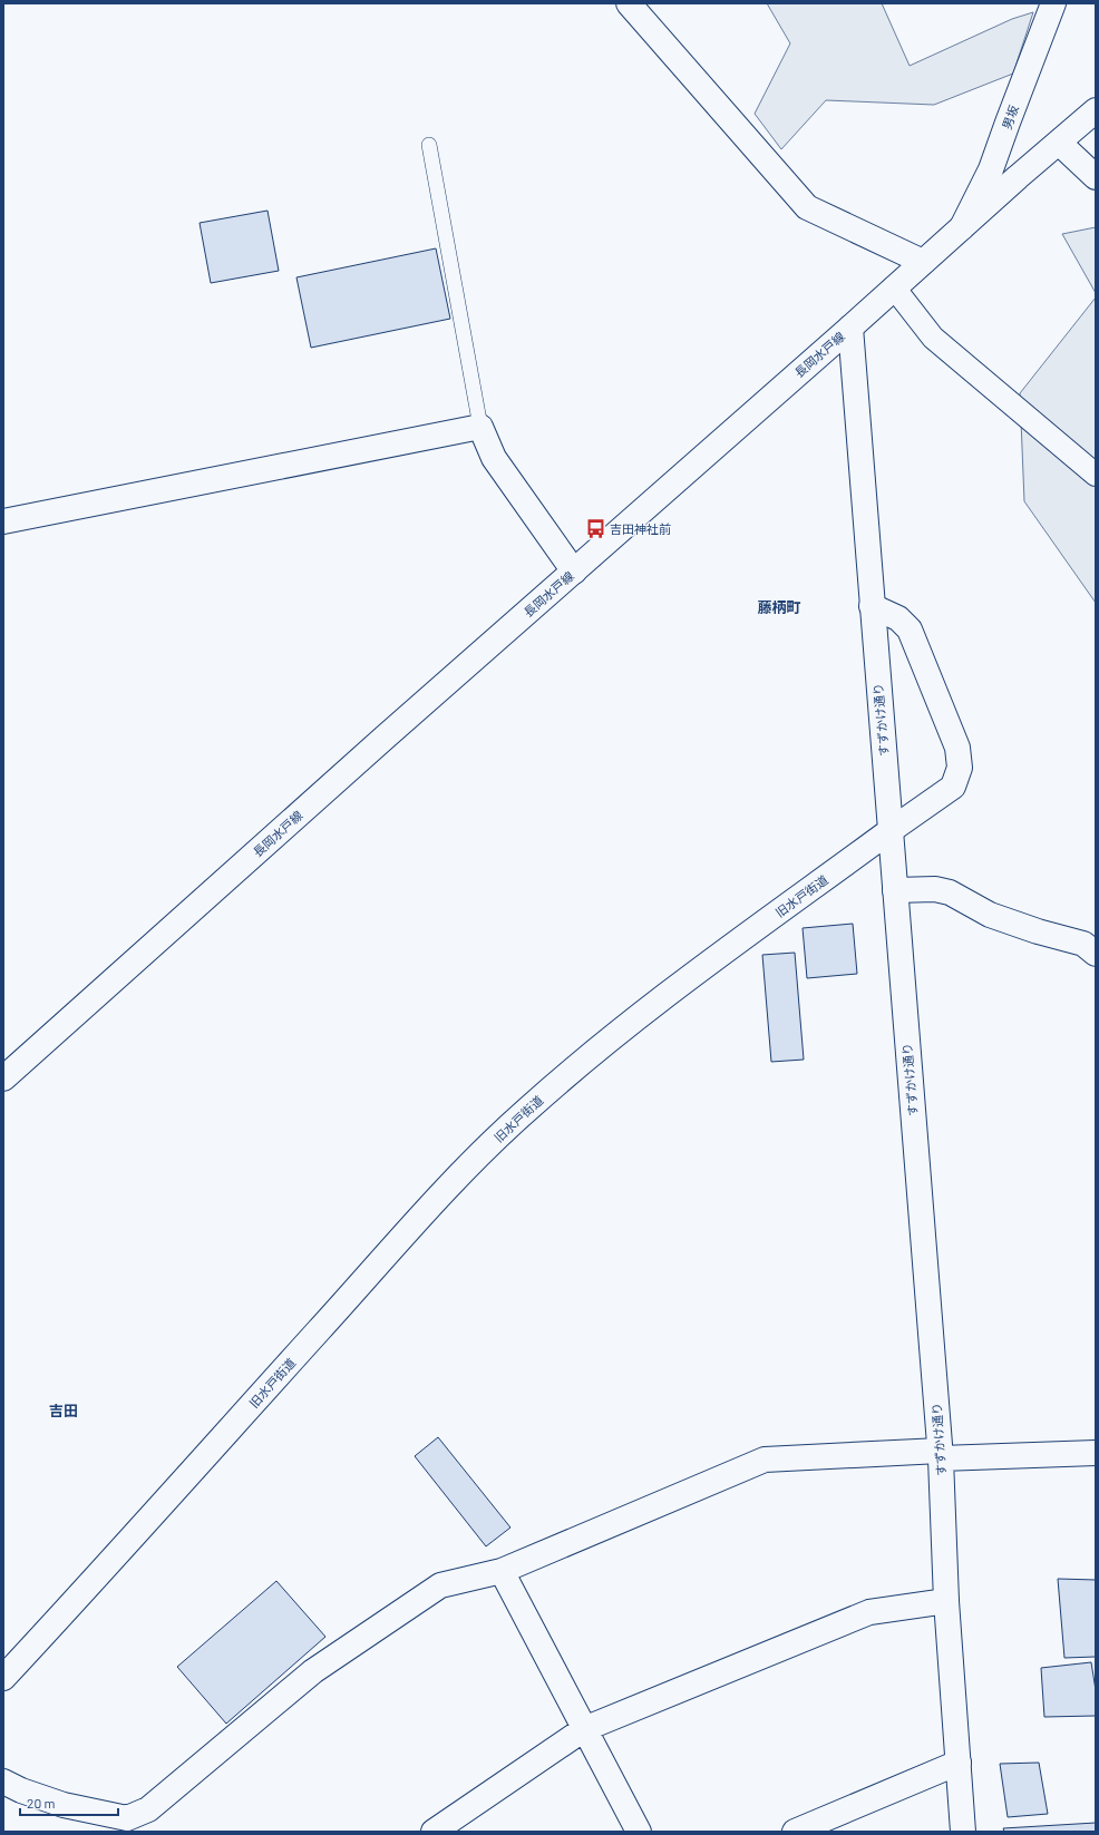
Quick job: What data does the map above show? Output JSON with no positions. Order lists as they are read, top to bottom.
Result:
{
  "streets": {
    "street": [
      "男坂",
      "長岡水戸線",
      "すずかけ通り",
      "旧水戸街道"
    ]
  },
  "crossings": [
    ["男坂", "長岡水戸線"],
    ["長岡水戸線", "すずかけ通り"],
    ["すずかけ通り", "旧水戸街道"]
  ],
  "districts": ["藤柄町", "吉田"],
  "places": {
    "bus stop": ["吉田神社前"]
  },
  "scale_bar": "20 m"
}
